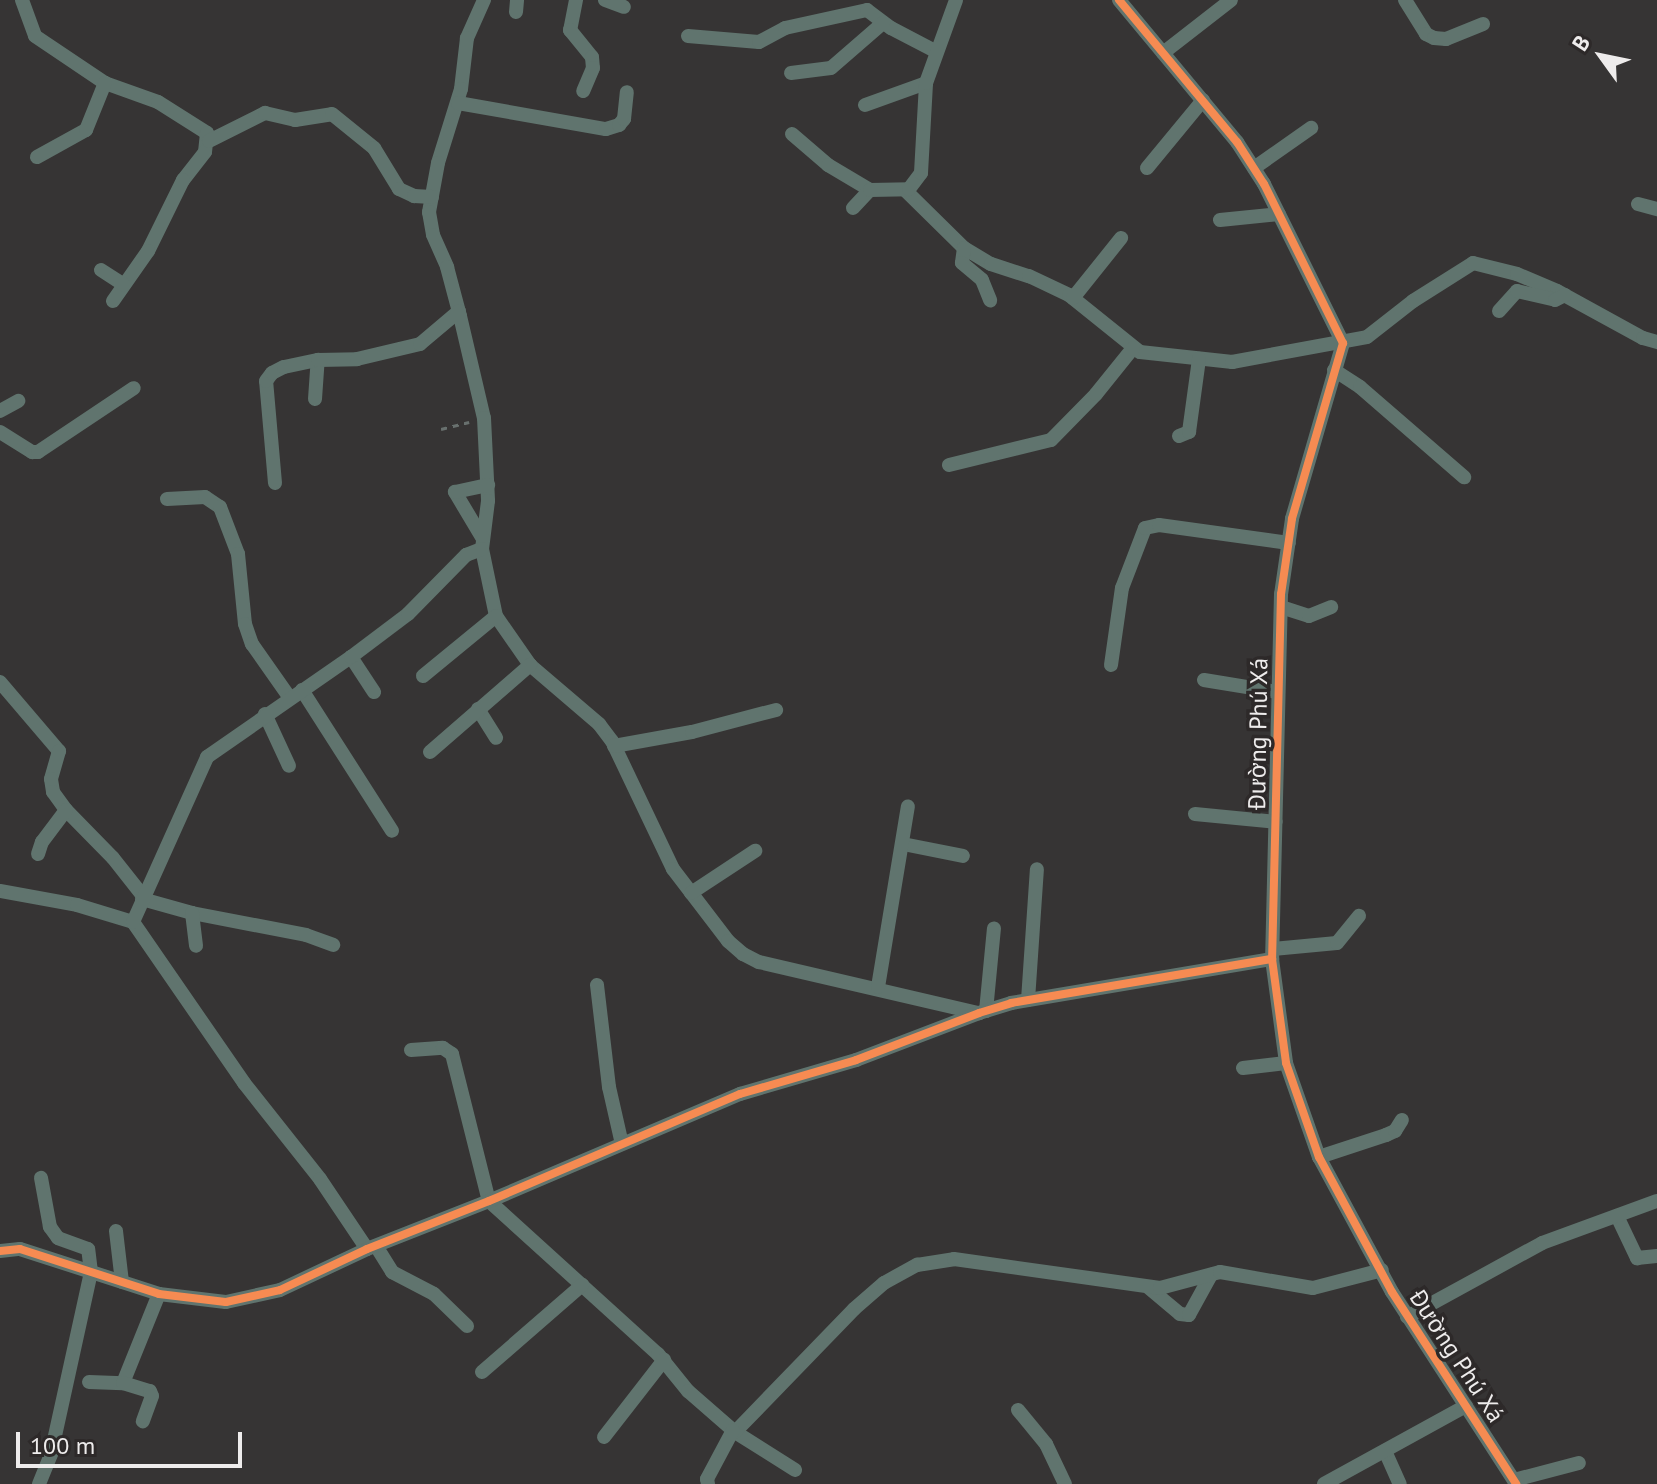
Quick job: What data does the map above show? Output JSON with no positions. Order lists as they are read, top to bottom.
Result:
{
  "streets": {
    "street": ["Đường Phú Xá"]
  },
  "scale_bar": "100 m",
  "north": "top left"
}
